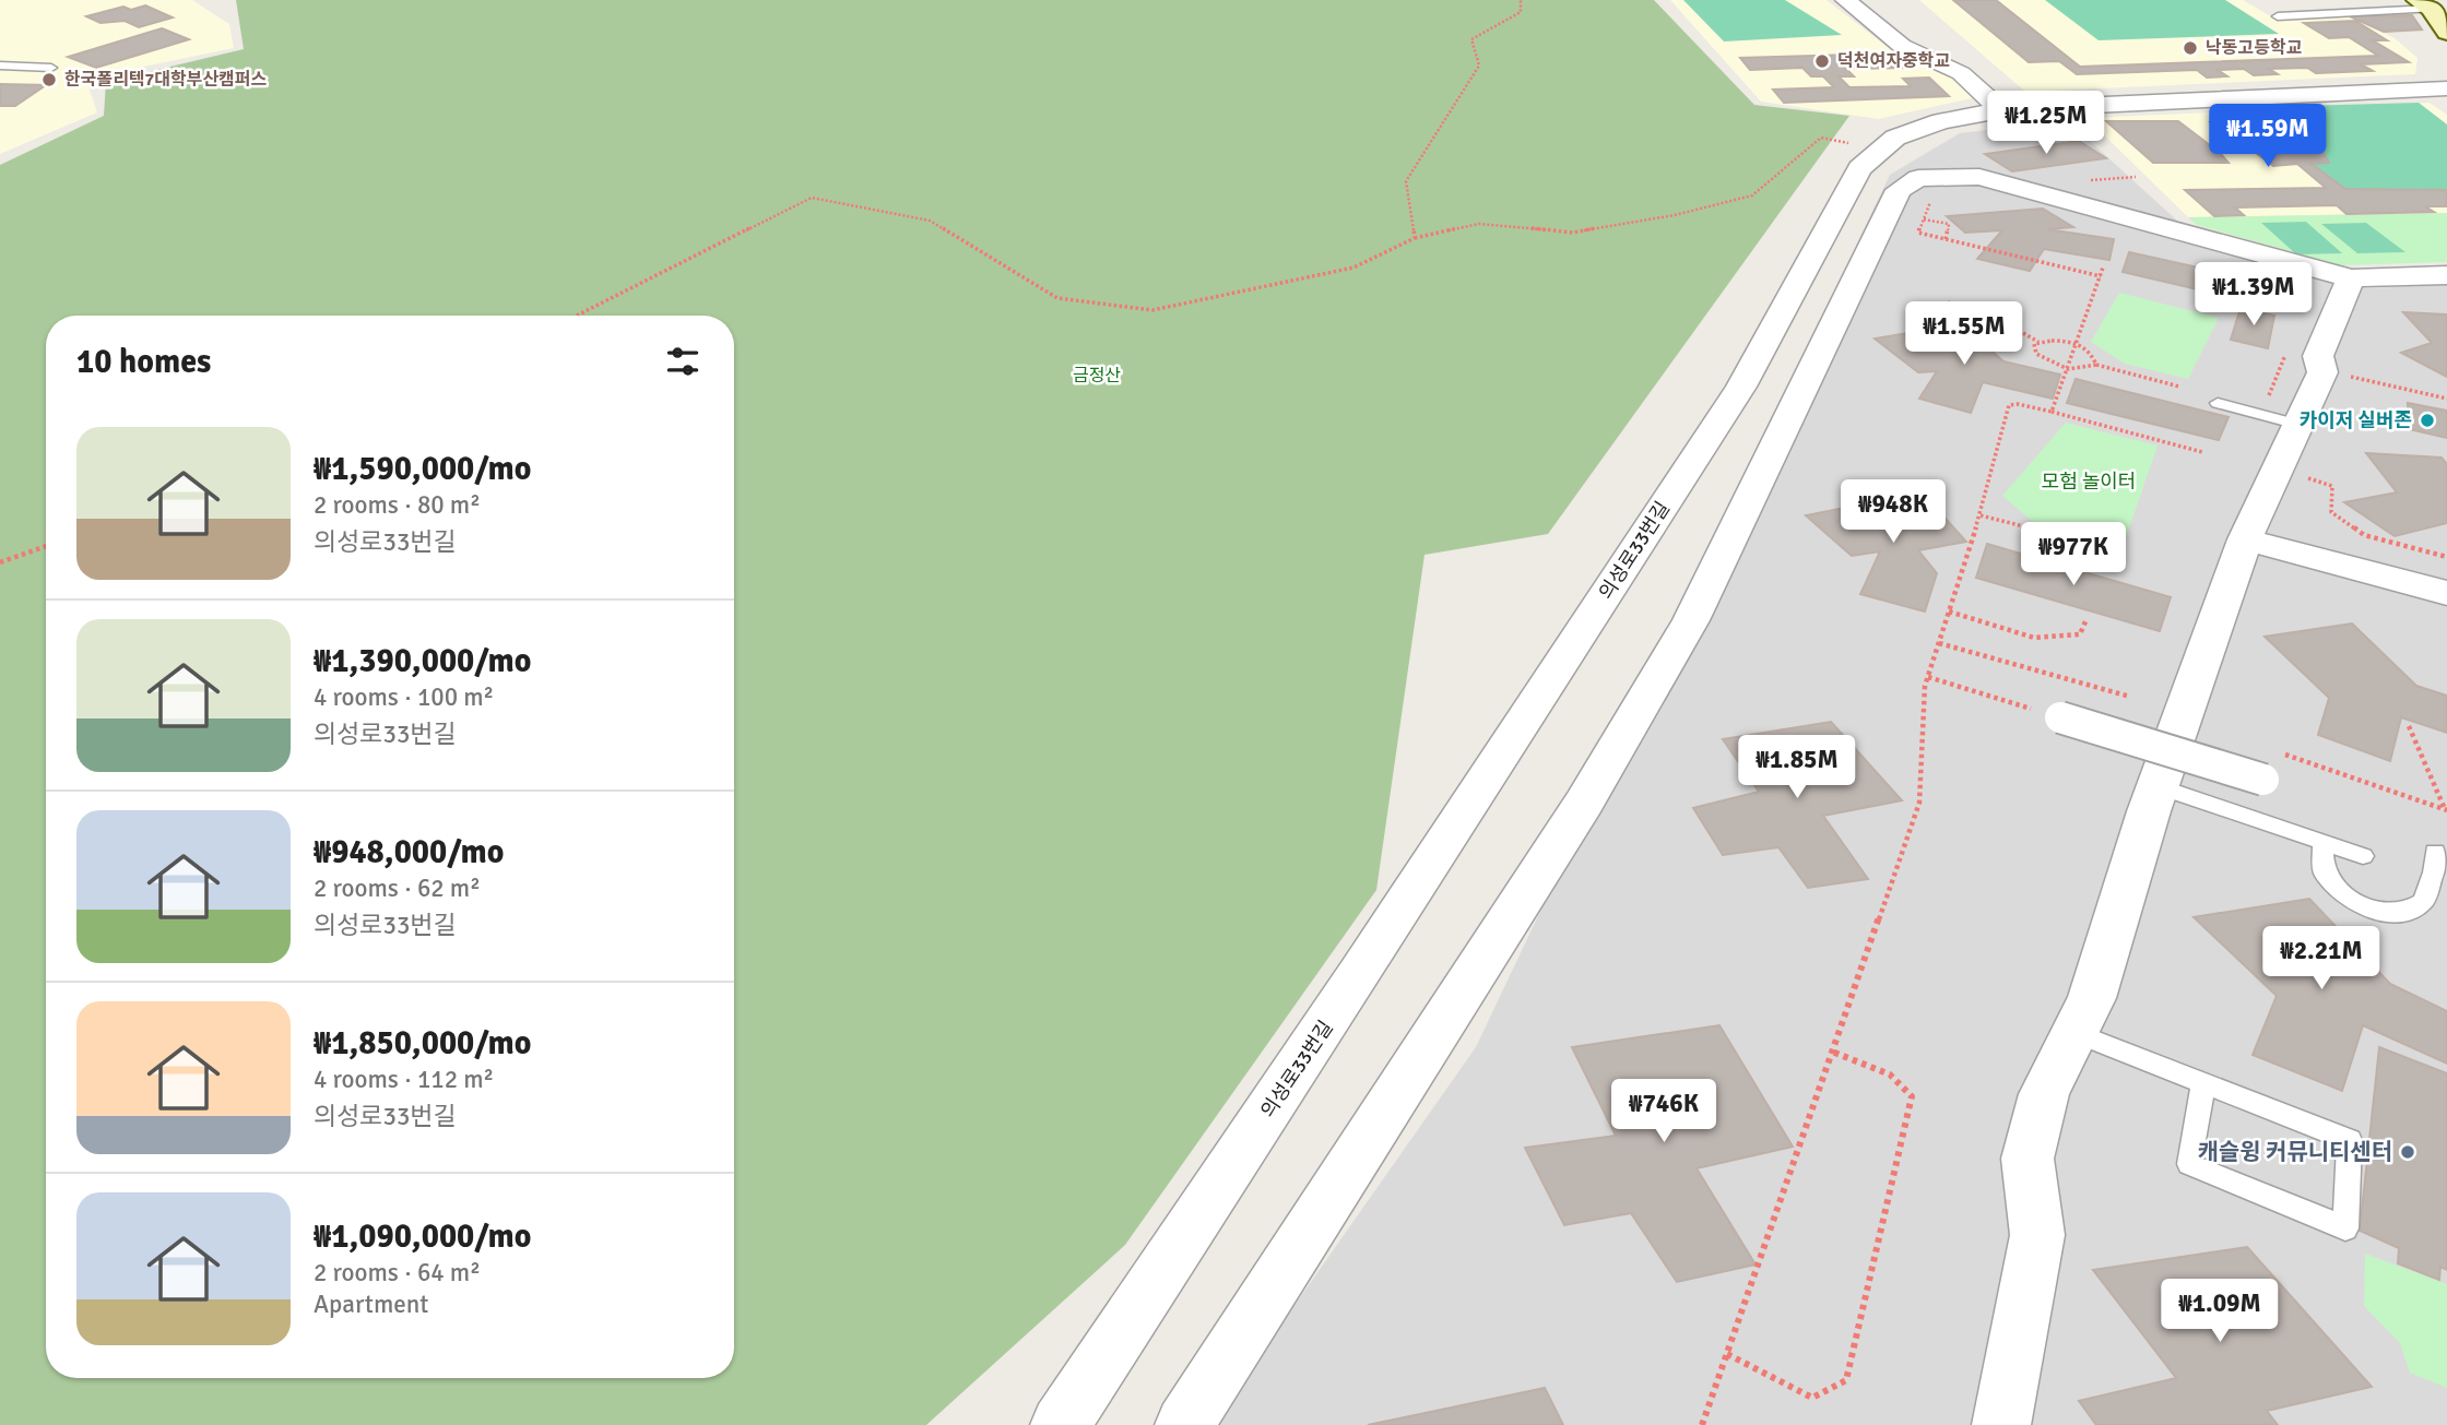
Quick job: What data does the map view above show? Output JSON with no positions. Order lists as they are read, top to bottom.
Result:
{
  "streets": {
    "street": ["의성로33번길"]
  },
  "parks": ["금정산", "모험 놀이터"],
  "places": [
    "낙동고등학교",
    "덕천여자중학교",
    "한국폴리텍7대학부산캠퍼스",
    "카이저 실버존",
    "캐슬윙 커뮤니티센터"
  ],
  "page": {
    "price": [
      "₩1.25M",
      "₩1.59M",
      "₩1.39M",
      "₩1.55M",
      "₩948K",
      "₩977K",
      "₩1.85M",
      "₩2.21M",
      "₩746K",
      "₩1.09M"
    ],
    "heading": "10 homes",
    "list": [
      {
        "name": "₩1,590,000/mo",
        "note": "2 rooms · 80 m² · 의성로33번길"
      },
      {
        "name": "₩1,390,000/mo",
        "note": "4 rooms · 100 m² · 의성로33번길"
      },
      {
        "name": "₩948,000/mo",
        "note": "2 rooms · 62 m² · 의성로33번길"
      },
      {
        "name": "₩1,850,000/mo",
        "note": "4 rooms · 112 m² · 의성로33번길"
      },
      {
        "name": "₩1,090,000/mo",
        "note": "2 rooms · 64 m² · Apartment"
      }
    ]
  }
}
